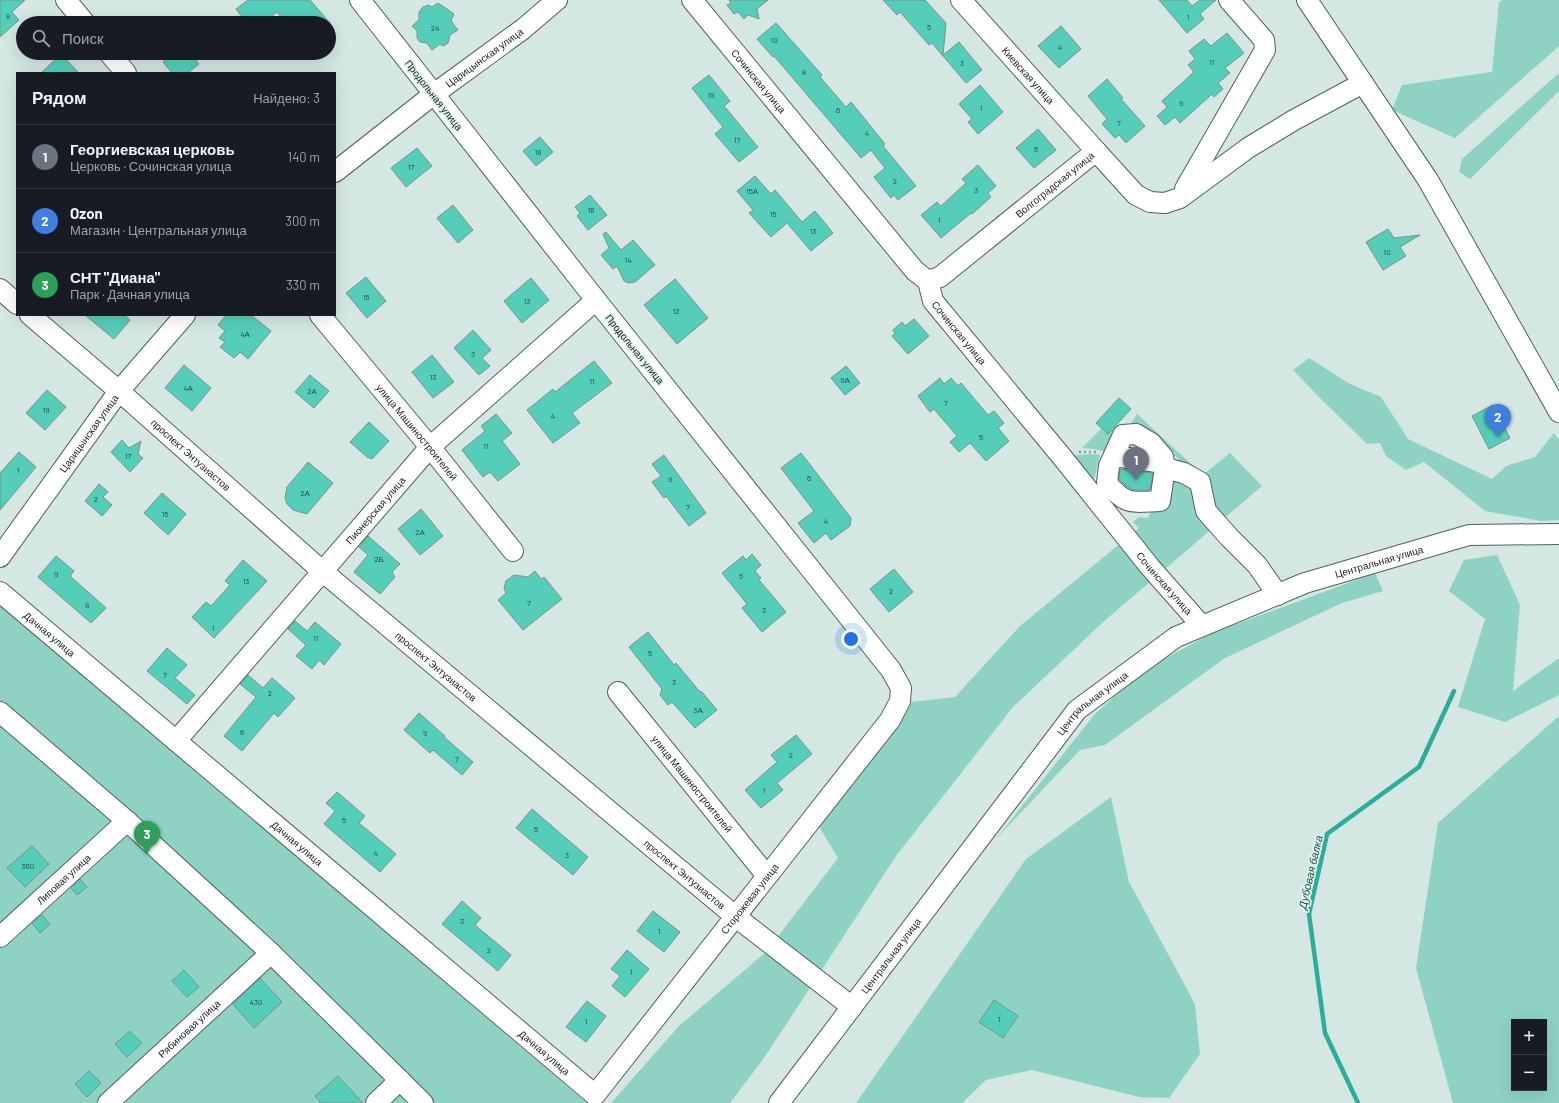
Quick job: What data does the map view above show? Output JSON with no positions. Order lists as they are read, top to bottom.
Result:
{
  "streets": {
    "street": [
      "Царицынская улица",
      "Киевская улица",
      "Сочинская улица",
      "Продольная улица",
      "Волгоградская улица",
      "улица Машиностроителей",
      "проспект Энтузиастов",
      "Пионерская улица",
      "Центральная улица",
      "Дачная улица",
      "Липовая улица",
      "Сторожевая улица",
      "Рябиновая улица"
    ]
  },
  "crossings": [
    ["Царицынская улица", "Продольная улица"],
    ["Царицынская улица", "проспект Энтузиастов"],
    ["Киевская улица", "Волгоградская улица"],
    ["Сочинская улица", "Волгоградская улица"],
    ["Сочинская улица", "Центральная улица"],
    ["Продольная улица", "Пионерская улица"],
    ["Продольная улица", "Сторожевая улица"],
    ["улица Машиностроителей", "Пионерская улица"],
    ["улица Машиностроителей", "Сторожевая улица"],
    ["проспект Энтузиастов", "Пионерская улица"],
    ["проспект Энтузиастов", "Центральная улица"],
    ["проспект Энтузиастов", "Сторожевая улица"],
    ["Пионерская улица", "Дачная улица"],
    ["Дачная улица", "Сторожевая улица"]
  ],
  "water": ["Дубовая балка"],
  "house_numbers": [
    "8",
    "1",
    "5",
    "24",
    "10",
    "4",
    "11",
    "3",
    "8",
    "19",
    "9",
    "1",
    "6",
    "7",
    "4",
    "17",
    "5",
    "18",
    "17",
    "2",
    "3",
    "15А",
    "16",
    "15",
    "1",
    "13",
    "10",
    "14",
    "15",
    "13",
    "12",
    "4А",
    "3",
    "13",
    "9А",
    "11",
    "4А",
    "2А",
    "7",
    "19",
    "4",
    "5",
    "11",
    "17",
    "1",
    "6",
    "9",
    "2А",
    "2",
    "7",
    "15",
    "4",
    "2А",
    "2Б",
    "9",
    "5",
    "13",
    "2",
    "7",
    "8",
    "3",
    "1",
    "11",
    "5",
    "7",
    "3",
    "2",
    "3А",
    "6",
    "9",
    "2",
    "7",
    "1",
    "5",
    "5",
    "4",
    "3",
    "360",
    "3",
    "1",
    "2",
    "1",
    "430",
    "1",
    "1"
  ],
  "page": {
    "search": "Поиск",
    "heading": ["Рядом", "Найдено: 3"],
    "list": [
      {
        "mark": "1",
        "name": "Георгиевская церковь",
        "note": "Церковь · Сочинская улица",
        "value": "140 m"
      },
      {
        "mark": "2",
        "name": "Ozon",
        "note": "Магазин · Центральная улица",
        "value": "300 m"
      },
      {
        "mark": "3",
        "name": "СНТ \"Диана\"",
        "note": "Парк · Дачная улица",
        "value": "330 m"
      }
    ],
    "pins": ["2", "1", "3"],
    "map_buttons": ["+", "−"]
  }
}
